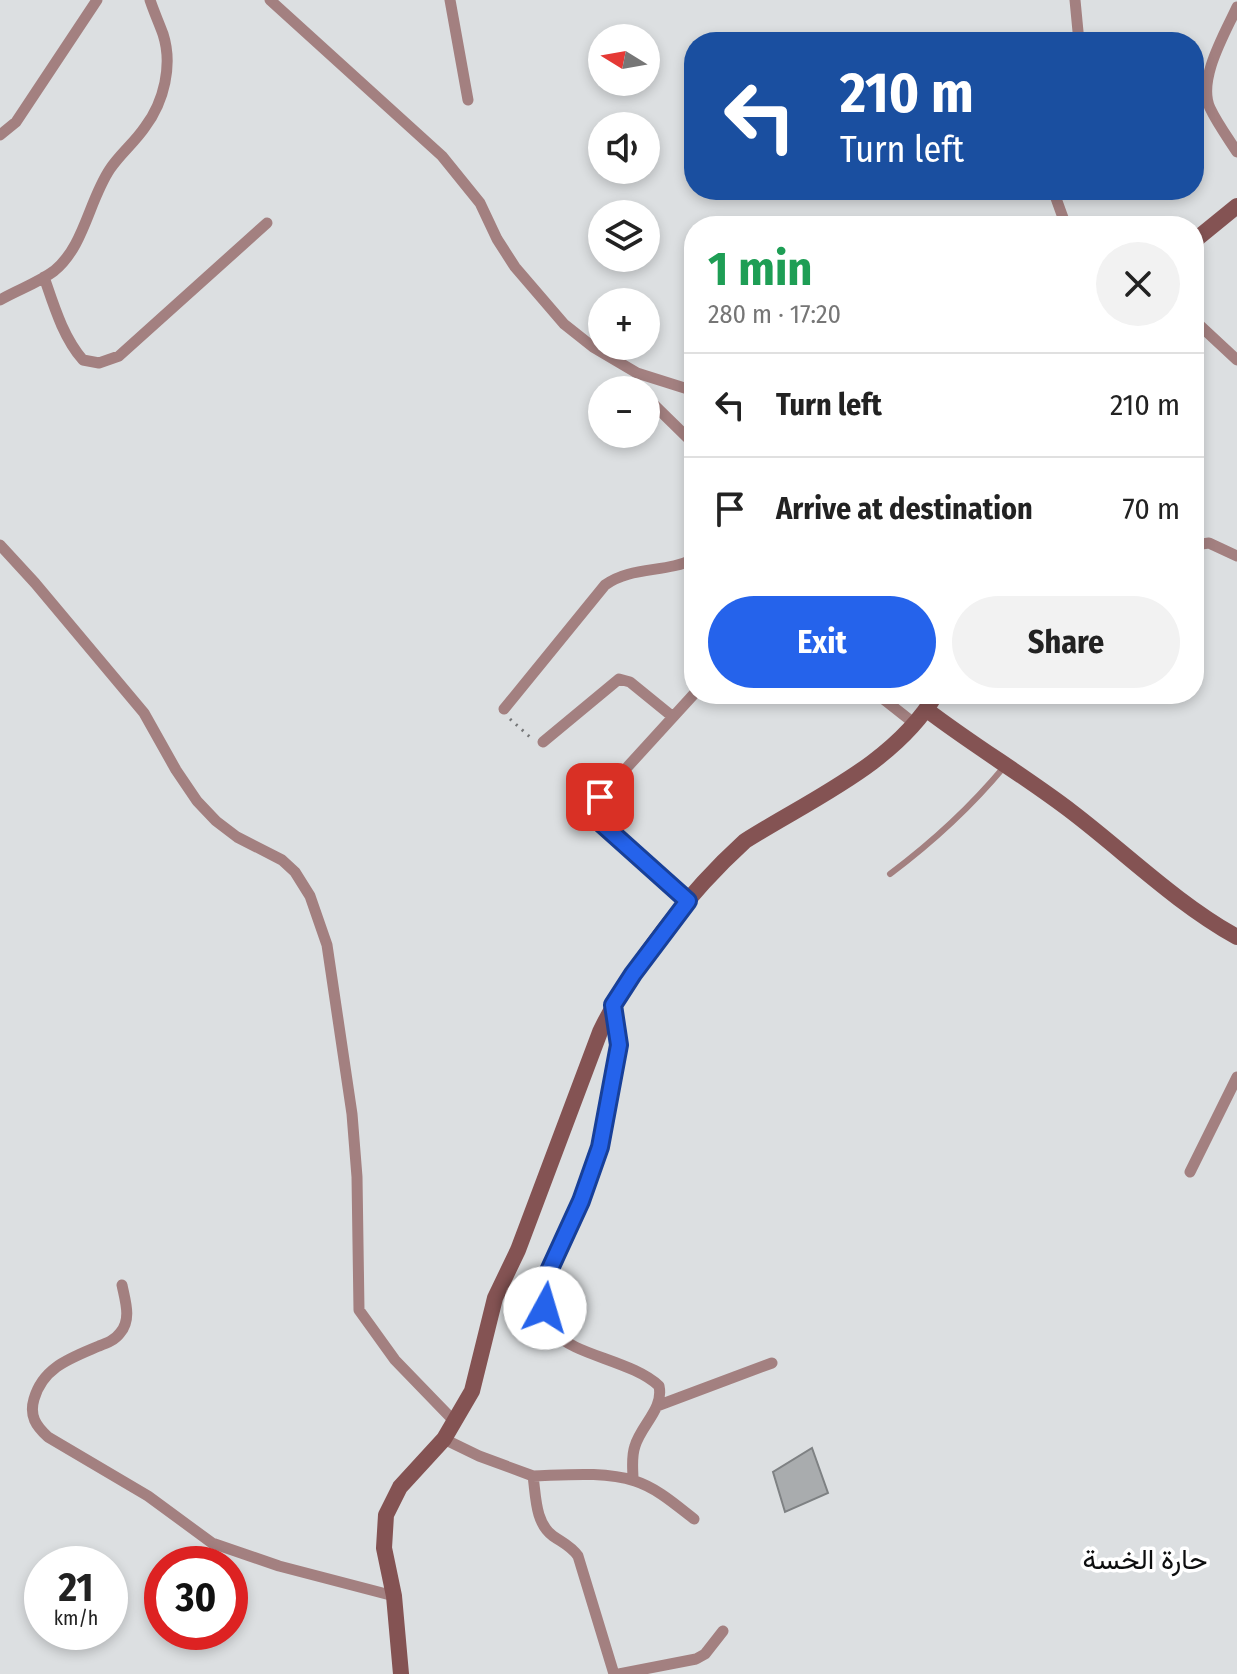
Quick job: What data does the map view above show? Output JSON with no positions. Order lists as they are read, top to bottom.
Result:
{
  "districts": ["حارة الخسة"],
  "north": "left",
  "page": {
    "map_buttons": ["+", "−"],
    "turn": ["210 m", "Turn left"],
    "heading": ["1 min", "280 m · 17:20"],
    "list": [
      {
        "name": "Turn left",
        "value": "210 m"
      },
      {
        "name": "Arrive at destination",
        "value": "70 m"
      }
    ],
    "buttons": ["Exit", "Share"],
    "speed": "21 km/h",
    "limit": "30"
  }
}
